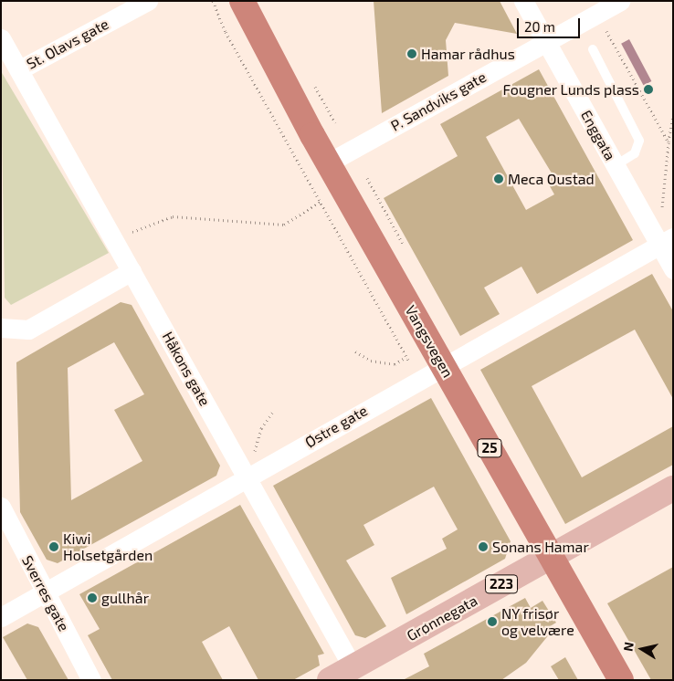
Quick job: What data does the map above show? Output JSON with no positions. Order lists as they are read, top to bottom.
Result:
{
  "streets": {
    "highway": ["Vangsvegen", "25"],
    "main road": ["223", "Grønnegata"],
    "street": [
      "St. Olavs gate",
      "P. Sandviks gate",
      "Enggata",
      "Håkons gate",
      "Østre gate",
      "Sverres gate"
    ]
  },
  "crossings": [
    ["St. Olavs gate", "Håkons gate"],
    ["P. Sandviks gate", "Enggata"],
    ["P. Sandviks gate", "Vangsvegen"],
    ["Enggata", "Østre gate"],
    ["Vangsvegen", "Østre gate"],
    ["Vangsvegen", "Grønnegata"],
    ["Håkons gate", "Østre gate"],
    ["Håkons gate", "Grønnegata"],
    ["Østre gate", "Sverres gate"]
  ],
  "places": [
    "Hamar rådhus",
    "Fougner Lunds plass",
    "Meca Oustad",
    "Kiwi Holsetgården",
    "Sonans Hamar",
    "gullhår",
    "NY frisør og velvære"
  ],
  "scale_bar": "20 m",
  "north": "left"
}
